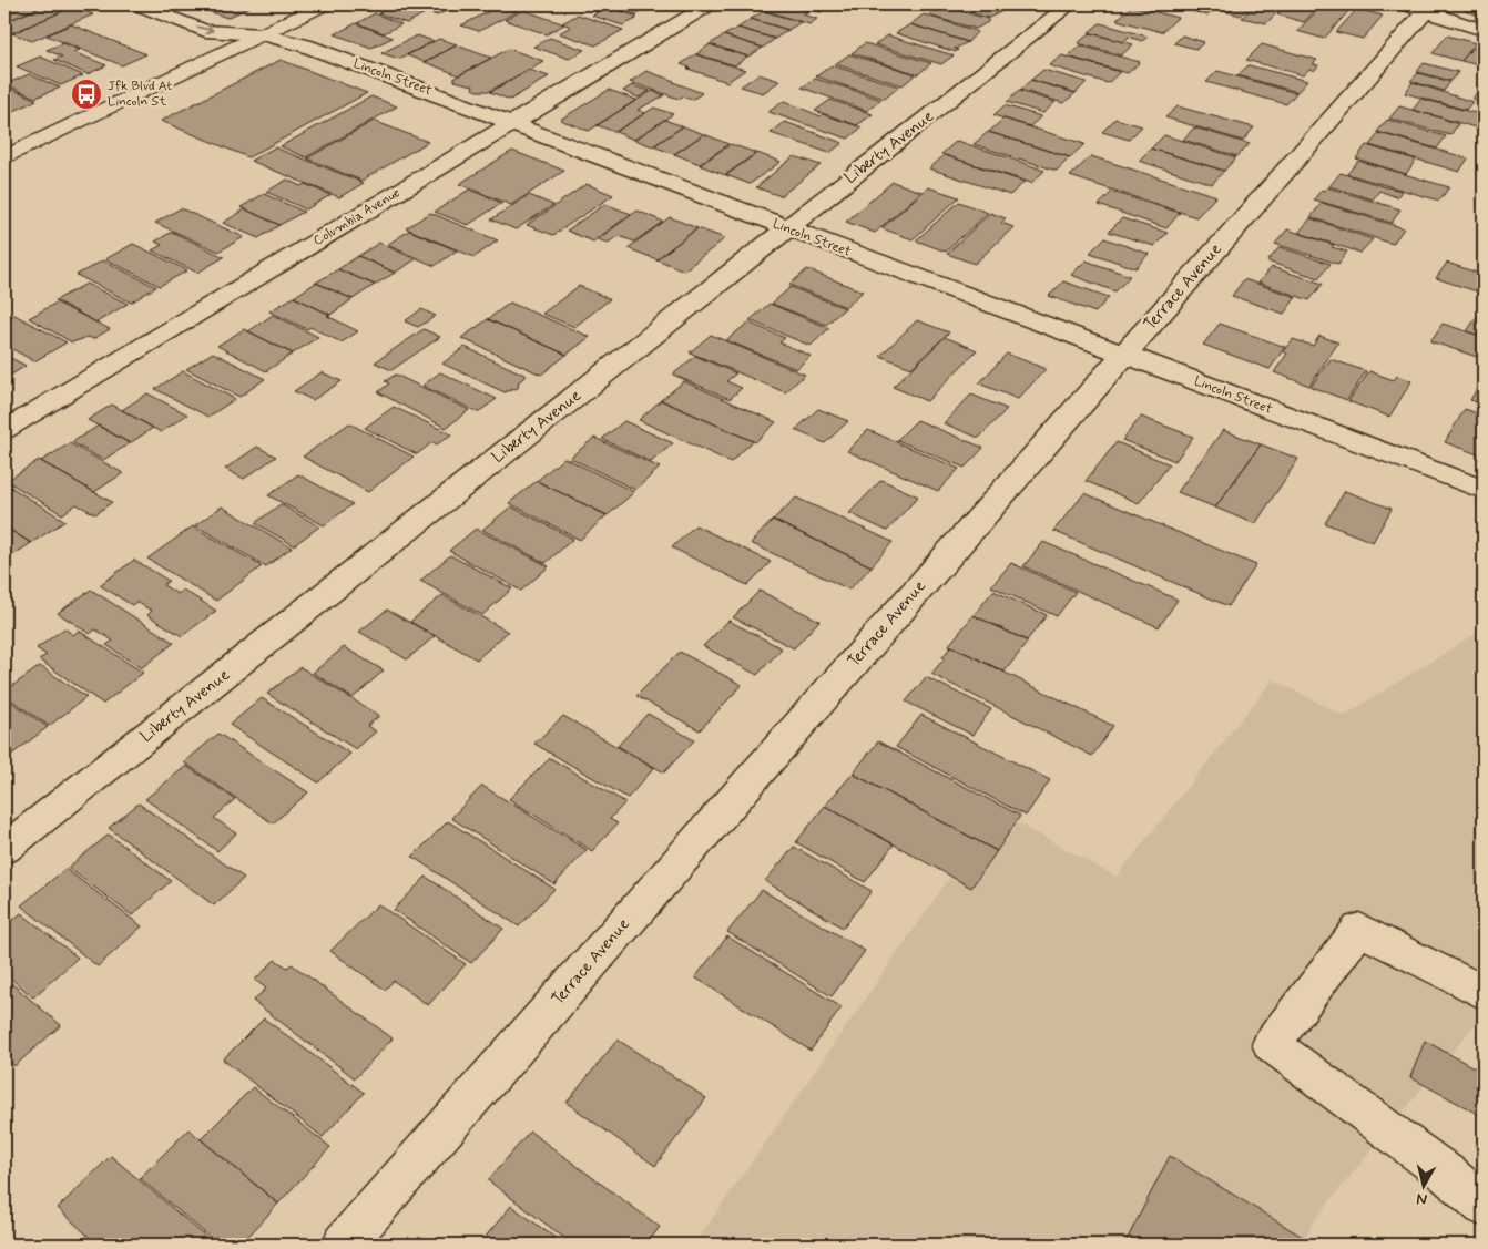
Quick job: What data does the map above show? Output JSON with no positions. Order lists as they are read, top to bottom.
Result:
{
  "streets": {
    "street": [
      "Lincoln Street",
      "Liberty Avenue",
      "Columbia Avenue",
      "Terrace Avenue"
    ]
  },
  "crossings": [
    ["Lincoln Street", "Liberty Avenue"],
    ["Lincoln Street", "Columbia Avenue"],
    ["Lincoln Street", "Terrace Avenue"]
  ],
  "places": {
    "bus stop": ["Jfk Blvd At Lincoln St"]
  },
  "north": "bottom"
}
